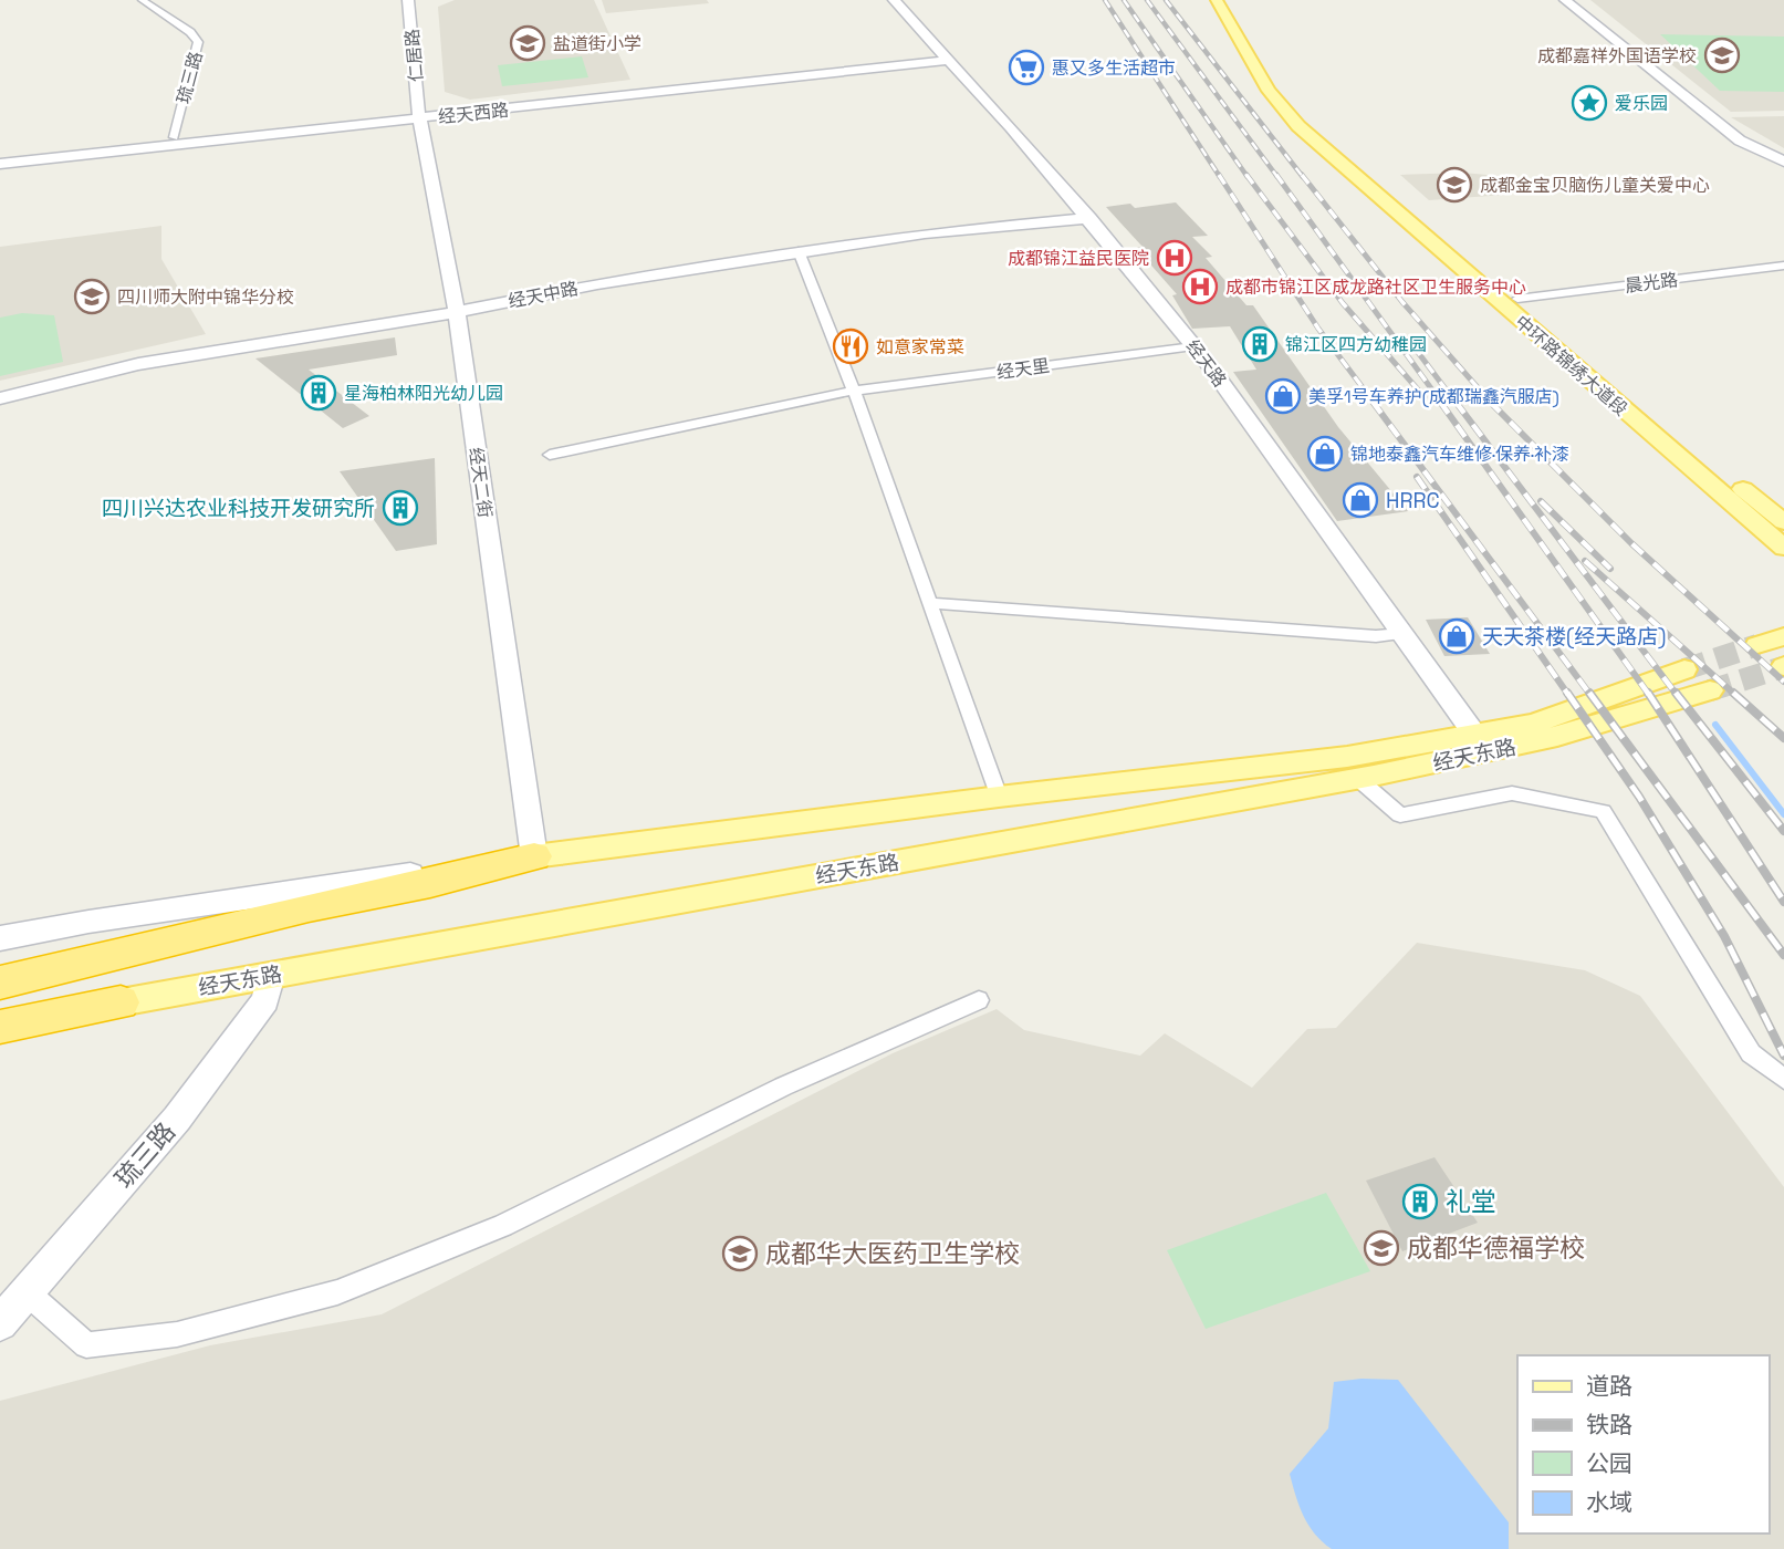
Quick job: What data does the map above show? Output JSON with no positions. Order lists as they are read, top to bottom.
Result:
{
  "streets": {
    "highway": ["经天东路"],
    "main road": ["中环路锦绣大道段"],
    "street": [
      "仁居路",
      "琉三路",
      "经天西路",
      "晨光路",
      "经天中路",
      "经天路",
      "经天里",
      "经天二街"
    ]
  },
  "crossings": [
    ["仁居路", "经天西路"],
    ["仁居路", "经天二街"],
    ["琉三路", "经天西路"],
    ["琉三路", "经天东路"],
    ["经天西路", "经天路"],
    ["经天西路", "经天二街"],
    ["晨光路", "中环路锦绣大道段"],
    ["经天中路", "经天路"],
    ["经天中路", "经天二街"],
    ["经天路", "经天里"],
    ["经天路", "经天东路"],
    ["经天二街", "经天东路"]
  ],
  "places": {
    "school or university": [
      "盐道街小学",
      "成都嘉祥外国语学校",
      "成都金宝贝脑伤儿童关爱中心",
      "四川师大附中锦华分校",
      "成都华德福学校",
      "成都华大医药卫生学校"
    ],
    "supermarket": ["惠又多生活超市"],
    "place": ["爱乐园"],
    "hospital": ["成都锦江益民医院", "成都市锦江区成龙路社区卫生服务中心"],
    "building": [
      "锦江区四方幼稚园",
      "星海柏林阳光幼儿园",
      "四川兴达农业科技开发研究所",
      "礼堂"
    ],
    "restaurant": ["如意家常菜"],
    "shop": [
      "美孚1号车养护(成都瑞鑫汽服店)",
      "锦地泰鑫汽车维修·保养·补漆",
      "HRRC",
      "天天茶楼(经天路店)"
    ]
  },
  "legend": [
    "道路",
    "铁路",
    "公园",
    "水域"
  ]
}
